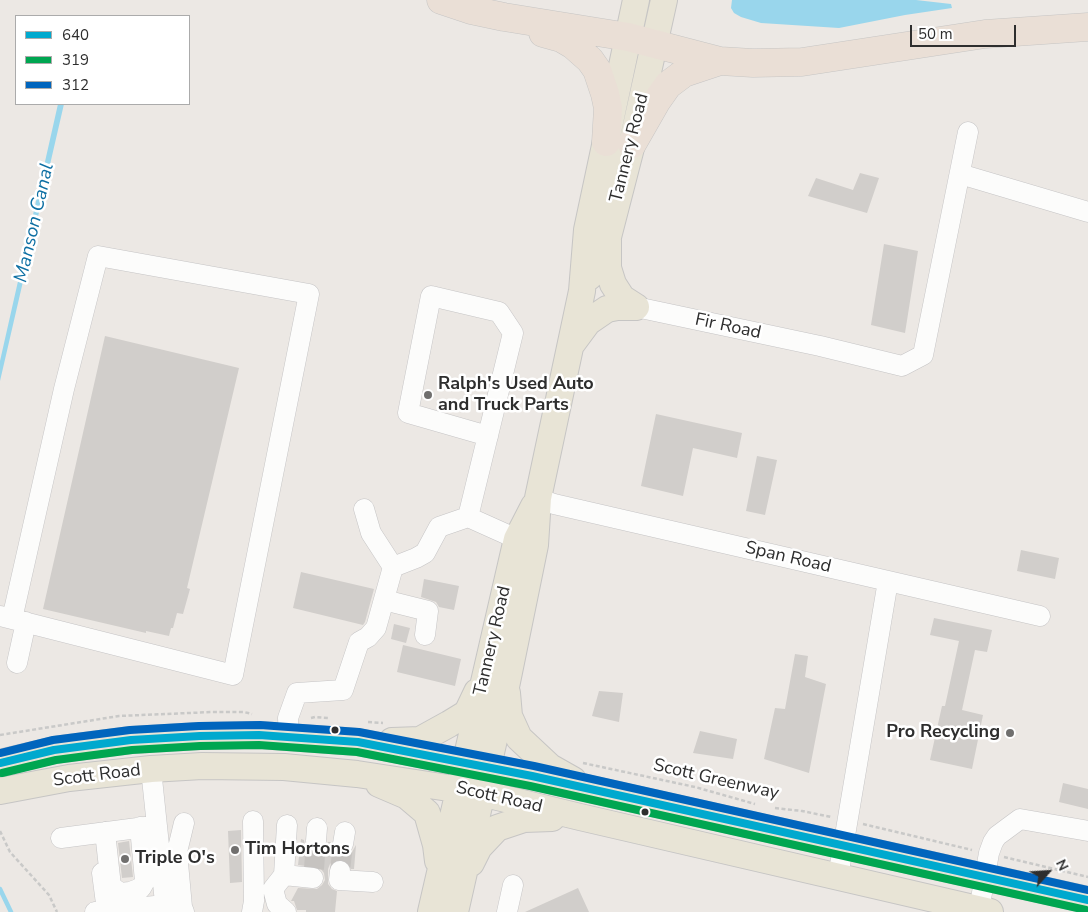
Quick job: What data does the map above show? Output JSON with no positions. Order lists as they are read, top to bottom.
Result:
{
  "streets": {
    "main road": ["Tannery Road", "Scott Road"],
    "street": ["Fir Road", "Span Road"],
    "path": ["Scott Greenway"]
  },
  "crossings": [
    ["Tannery Road", "Span Road"],
    ["Tannery Road", "Scott Road"],
    ["Scott Road", "Scott Greenway"]
  ],
  "water": ["Manson Canal"],
  "places": [
    "Ralph's Used Auto and Truck Parts",
    "Pro Recycling",
    "Tim Hortons",
    "Triple O's"
  ],
  "lines": ["transit line 312", "transit line 640", "transit line 319"],
  "legend": ["640", "319", "312"],
  "scale_bar": "50 m",
  "north": "top right"
}
